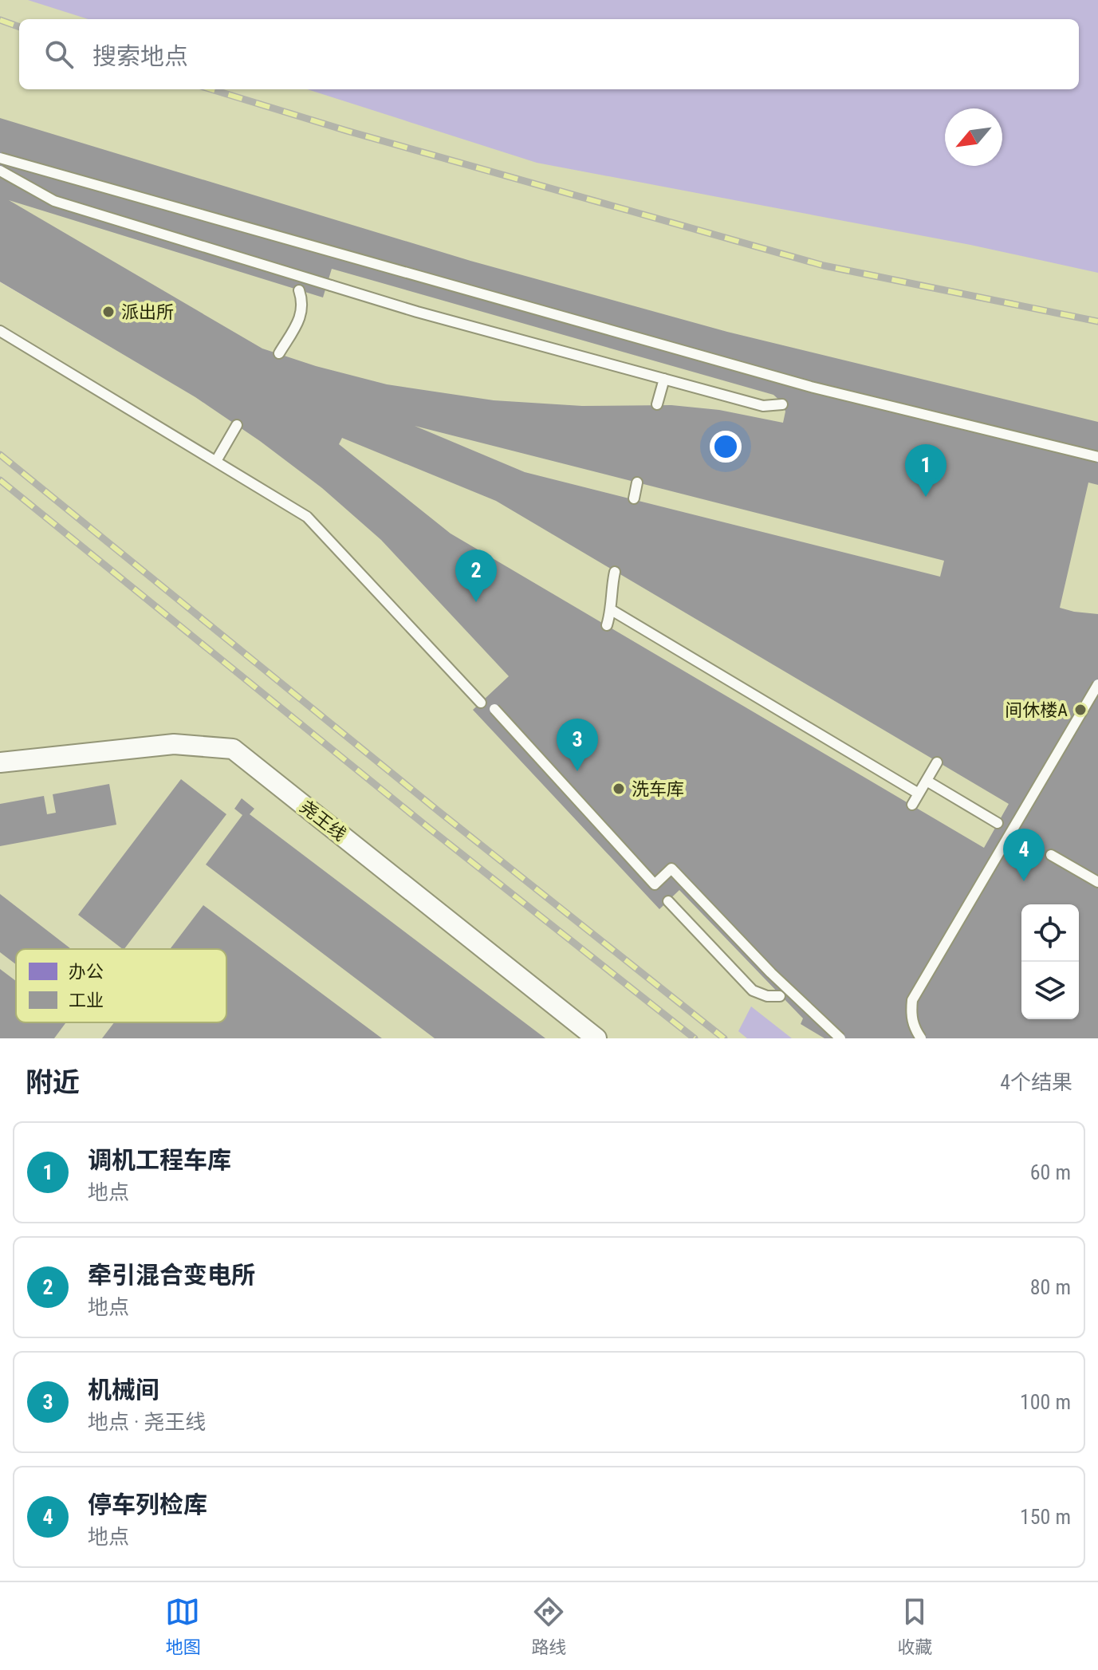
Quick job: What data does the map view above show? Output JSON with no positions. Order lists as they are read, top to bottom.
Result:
{
  "streets": {
    "street": ["尧王线"]
  },
  "places": ["派出所", "间休楼A", "洗车库"],
  "legend": ["办公", "工业"],
  "north": "bottom left",
  "page": {
    "search": "搜索地点",
    "pins": [
      "1",
      "2",
      "3",
      "4"
    ],
    "heading": ["附近", "4个结果"],
    "list": [
      {
        "mark": "1",
        "name": "调机工程车库",
        "note": "地点",
        "value": "60 m"
      },
      {
        "mark": "2",
        "name": "牵引混合变电所",
        "note": "地点",
        "value": "80 m"
      },
      {
        "mark": "3",
        "name": "机械间",
        "note": "地点 · 尧王线",
        "value": "100 m"
      },
      {
        "mark": "4",
        "name": "停车列检库",
        "note": "地点",
        "value": "150 m"
      }
    ],
    "nav": ["地图", "路线", "收藏"]
  }
}
